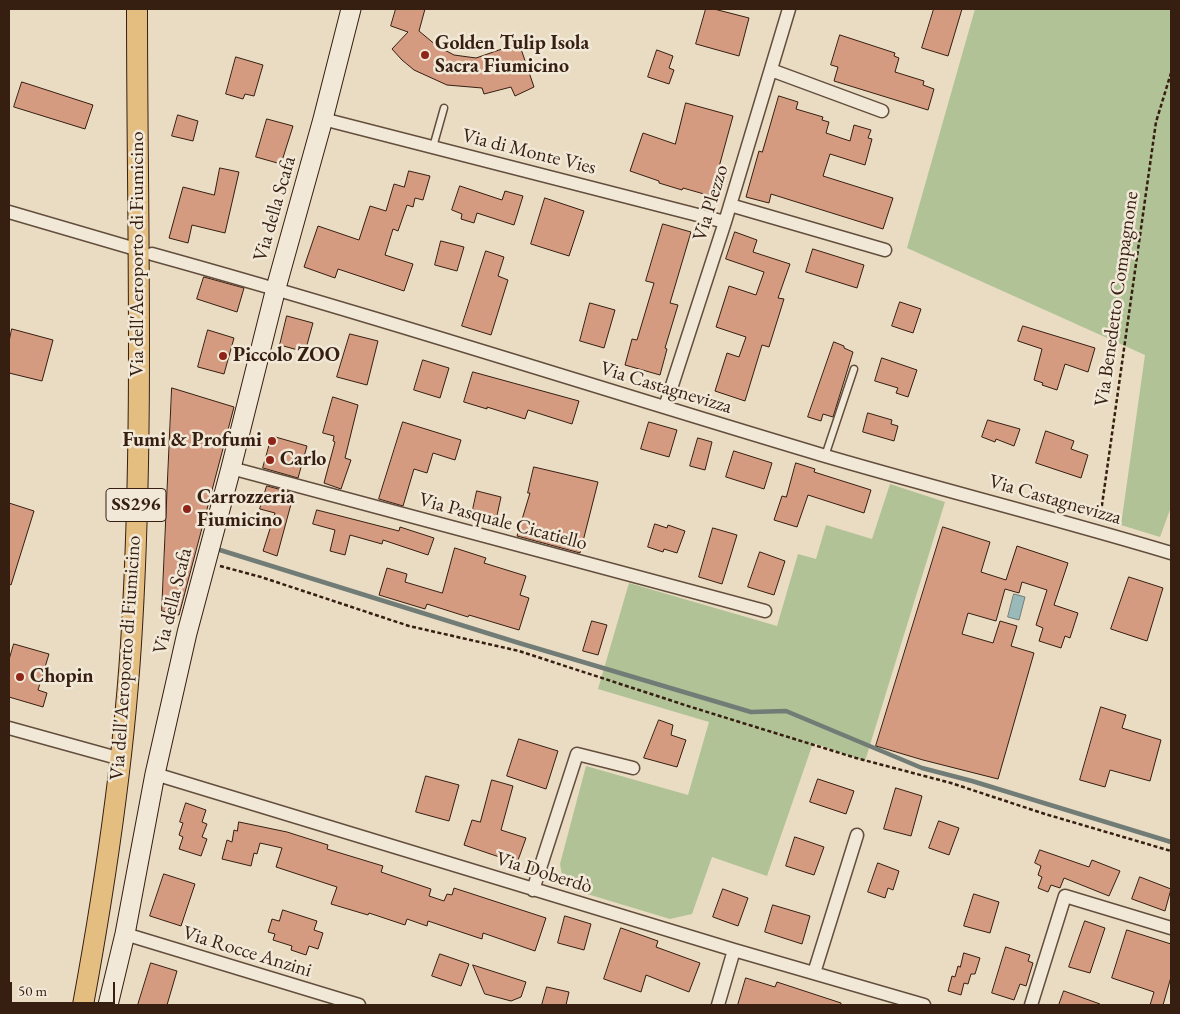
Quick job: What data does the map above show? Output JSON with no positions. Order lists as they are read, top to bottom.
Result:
{
  "streets": {
    "main road": ["Via dell'Aeroporto di Fiumicino", "SS296"],
    "street": [
      "Via di Monte Vies",
      "Via Plezzo",
      "Via della Scafa",
      "Via Castagnevizza",
      "Via Pasquale Cicatiello",
      "Via Doberdò",
      "Via Rocce Anzini"
    ],
    "path": ["Via Benedetto Compagnone"]
  },
  "crossings": [
    ["Via di Monte Vies", "Via Plezzo"],
    ["Via di Monte Vies", "Via della Scafa"],
    ["Via Plezzo", "Via Castagnevizza"],
    ["Via della Scafa", "Via Castagnevizza"],
    ["Via della Scafa", "Via Pasquale Cicatiello"],
    ["Via della Scafa", "Via Doberdò"],
    ["Via della Scafa", "Via Rocce Anzini"],
    ["Via dell'Aeroporto di Fiumicino", "Via Castagnevizza"],
    ["Via Benedetto Compagnone", "Via Castagnevizza"]
  ],
  "places": [
    "Golden Tulip Isola Sacra Fiumicino",
    "Piccolo ZOO",
    "Fumi & Profumi",
    "Carlo",
    "Carrozzeria Fiumicino",
    "Chopin"
  ],
  "scale_bar": "50 m"
}
